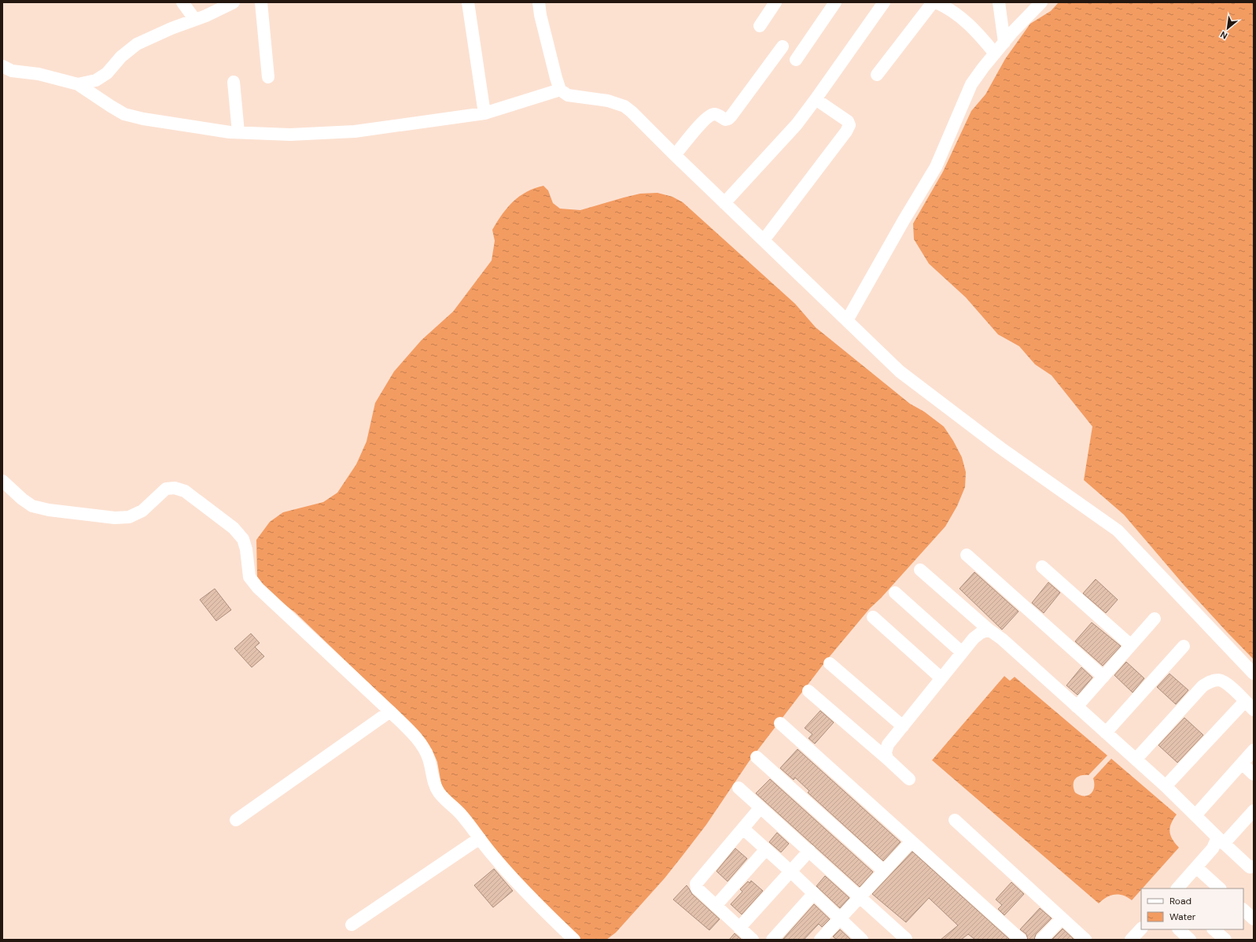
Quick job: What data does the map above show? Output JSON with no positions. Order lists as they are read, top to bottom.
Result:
{
  "legend": ["Road", "Water"],
  "north": "bottom left"
}
